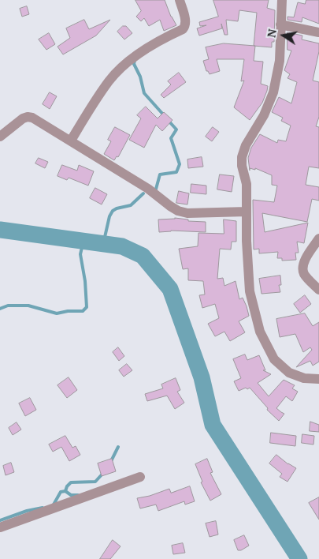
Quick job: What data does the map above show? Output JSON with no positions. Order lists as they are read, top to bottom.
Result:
{
  "north": "left"
}
